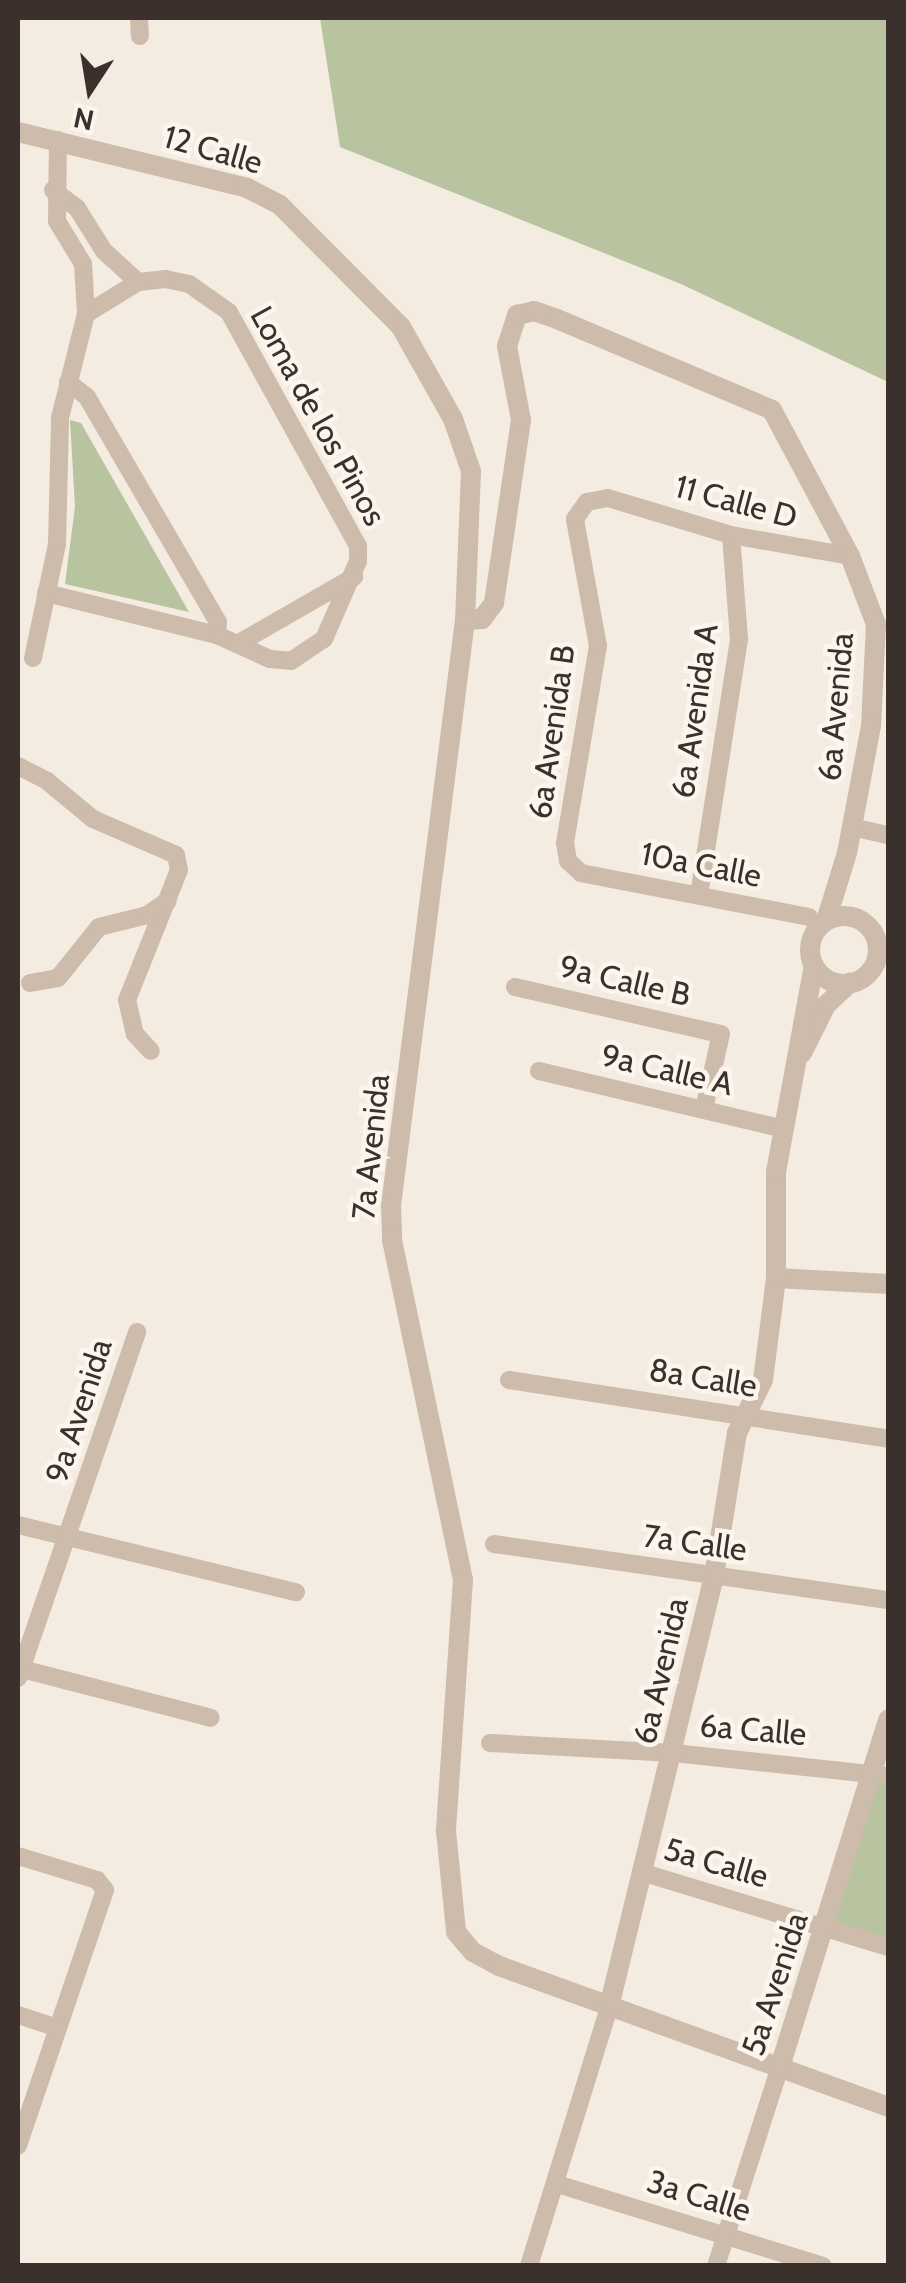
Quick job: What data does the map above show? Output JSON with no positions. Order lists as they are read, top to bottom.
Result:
{
  "streets": {
    "street": [
      "12 Calle",
      "Loma de los Pinos",
      "11 Calle D",
      "6a Avenida",
      "6a Avenida A",
      "6a Avenida B",
      "10a Calle",
      "9a Calle B",
      "9a Calle A",
      "7a Avenida",
      "8a Calle",
      "9a Avenida",
      "7a Calle",
      "6a Calle",
      "5a Calle",
      "5a Avenida",
      "3a Calle"
    ]
  },
  "crossings": [
    ["12 Calle", "7a Avenida"],
    ["11 Calle D", "6a Avenida"],
    ["11 Calle D", "6a Avenida A"],
    ["11 Calle D", "6a Avenida B"],
    ["6a Avenida", "10a Calle"],
    ["6a Avenida", "9a Calle A"],
    ["6a Avenida", "7a Avenida"],
    ["6a Avenida", "8a Calle"],
    ["6a Avenida", "7a Calle"],
    ["6a Avenida", "6a Calle"],
    ["6a Avenida", "5a Calle"],
    ["6a Avenida", "3a Calle"],
    ["6a Avenida A", "10a Calle"],
    ["6a Avenida B", "10a Calle"],
    ["9a Calle B", "9a Calle A"],
    ["7a Avenida", "5a Avenida"],
    ["6a Calle", "5a Avenida"],
    ["5a Calle", "5a Avenida"],
    ["5a Avenida", "3a Calle"]
  ],
  "north": "bottom"
}
